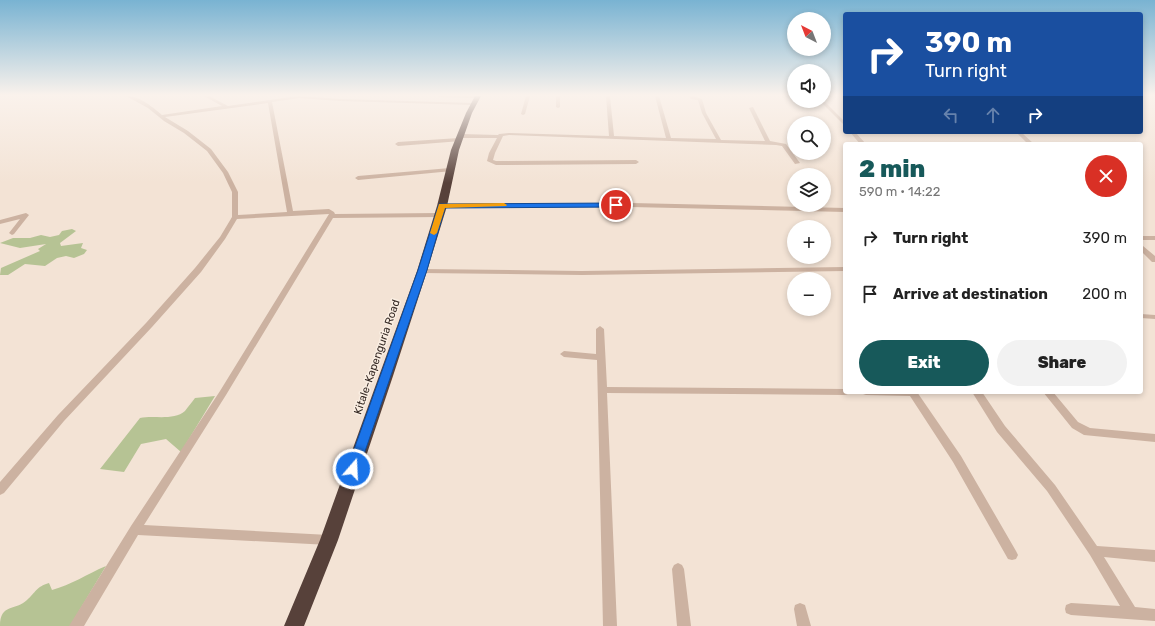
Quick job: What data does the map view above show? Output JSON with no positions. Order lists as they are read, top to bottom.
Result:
{
  "streets": {
    "highway": ["Kitale-Kapenguria Road"]
  },
  "north": "top left",
  "page": {
    "map_buttons": ["+", "−"],
    "turn": ["390 m", "Turn right"],
    "heading": ["2 min", "590 m · 14:22"],
    "list": [
      {
        "name": "Turn right",
        "value": "390 m"
      },
      {
        "name": "Arrive at destination",
        "value": "200 m"
      }
    ],
    "buttons": ["Exit", "Share"]
  }
}
